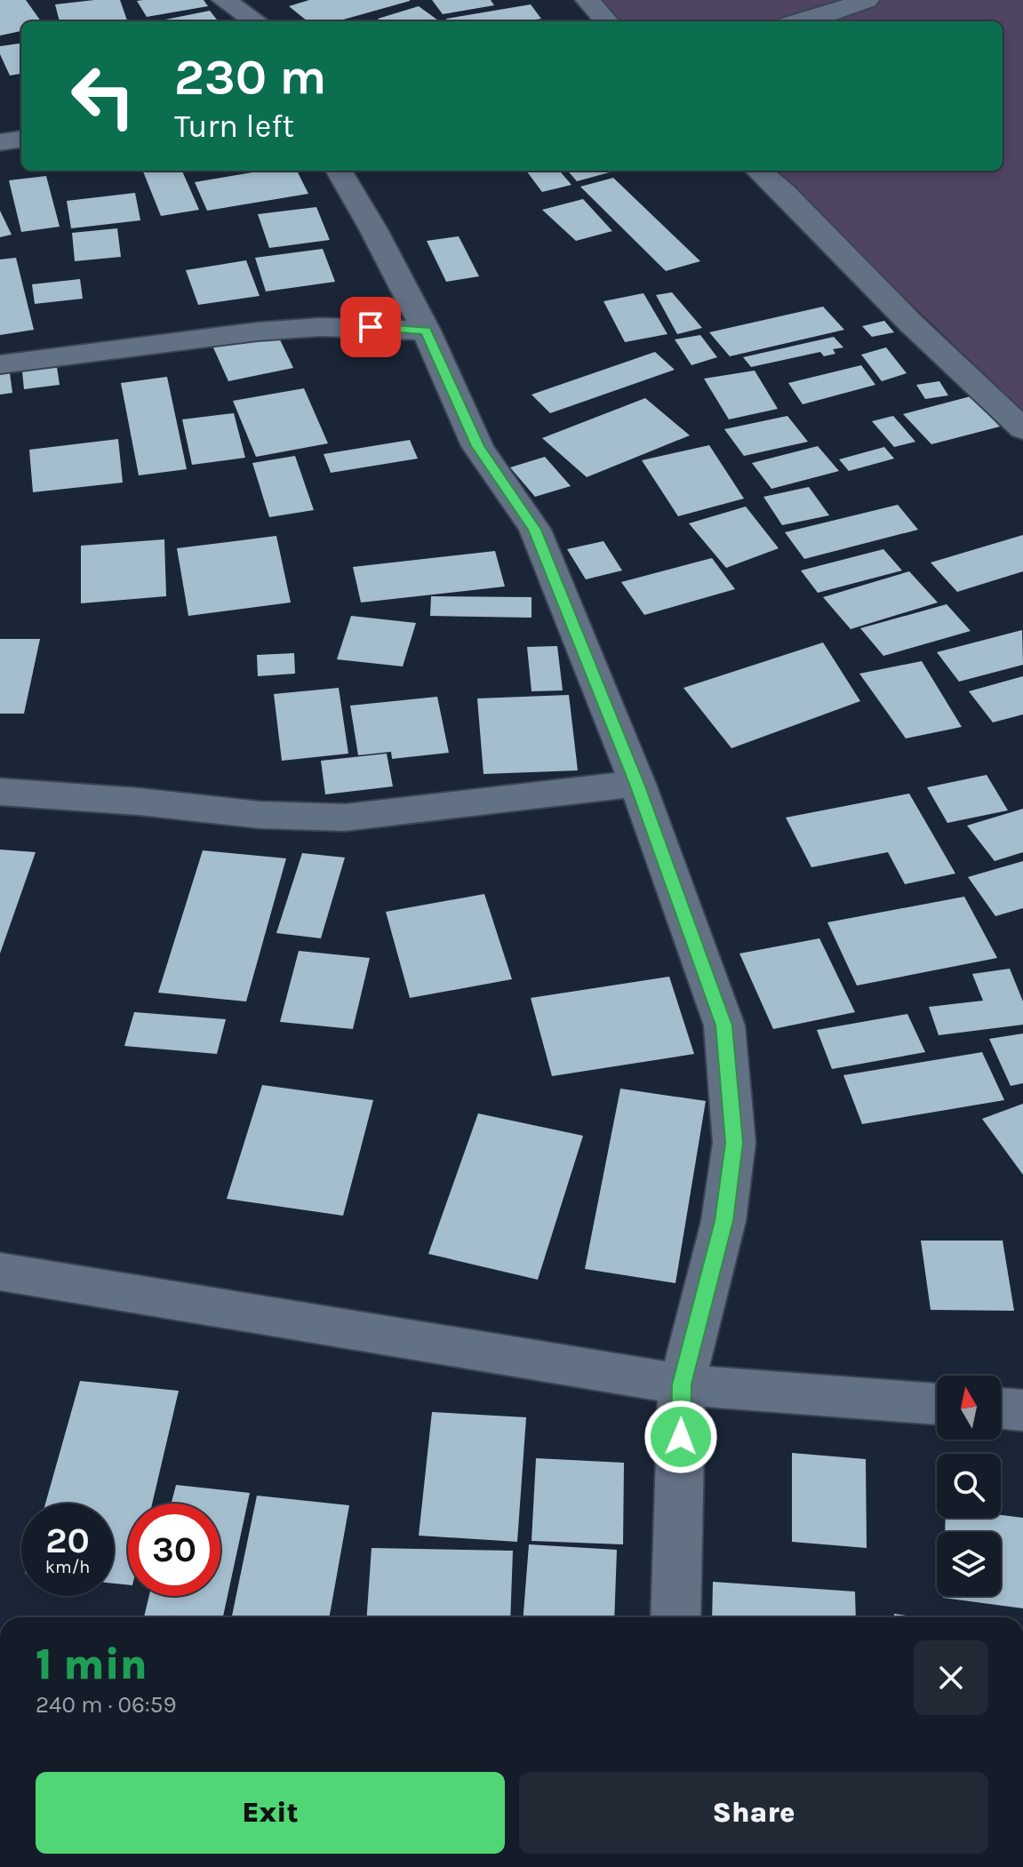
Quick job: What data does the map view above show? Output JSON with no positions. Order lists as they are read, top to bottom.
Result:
{
  "north": "top",
  "page": {
    "turn": ["230 m", "Turn left"],
    "speed": "20 km/h",
    "limit": "30",
    "heading": ["1 min", "240 m · 06:59"],
    "buttons": ["Exit", "Share"]
  }
}
